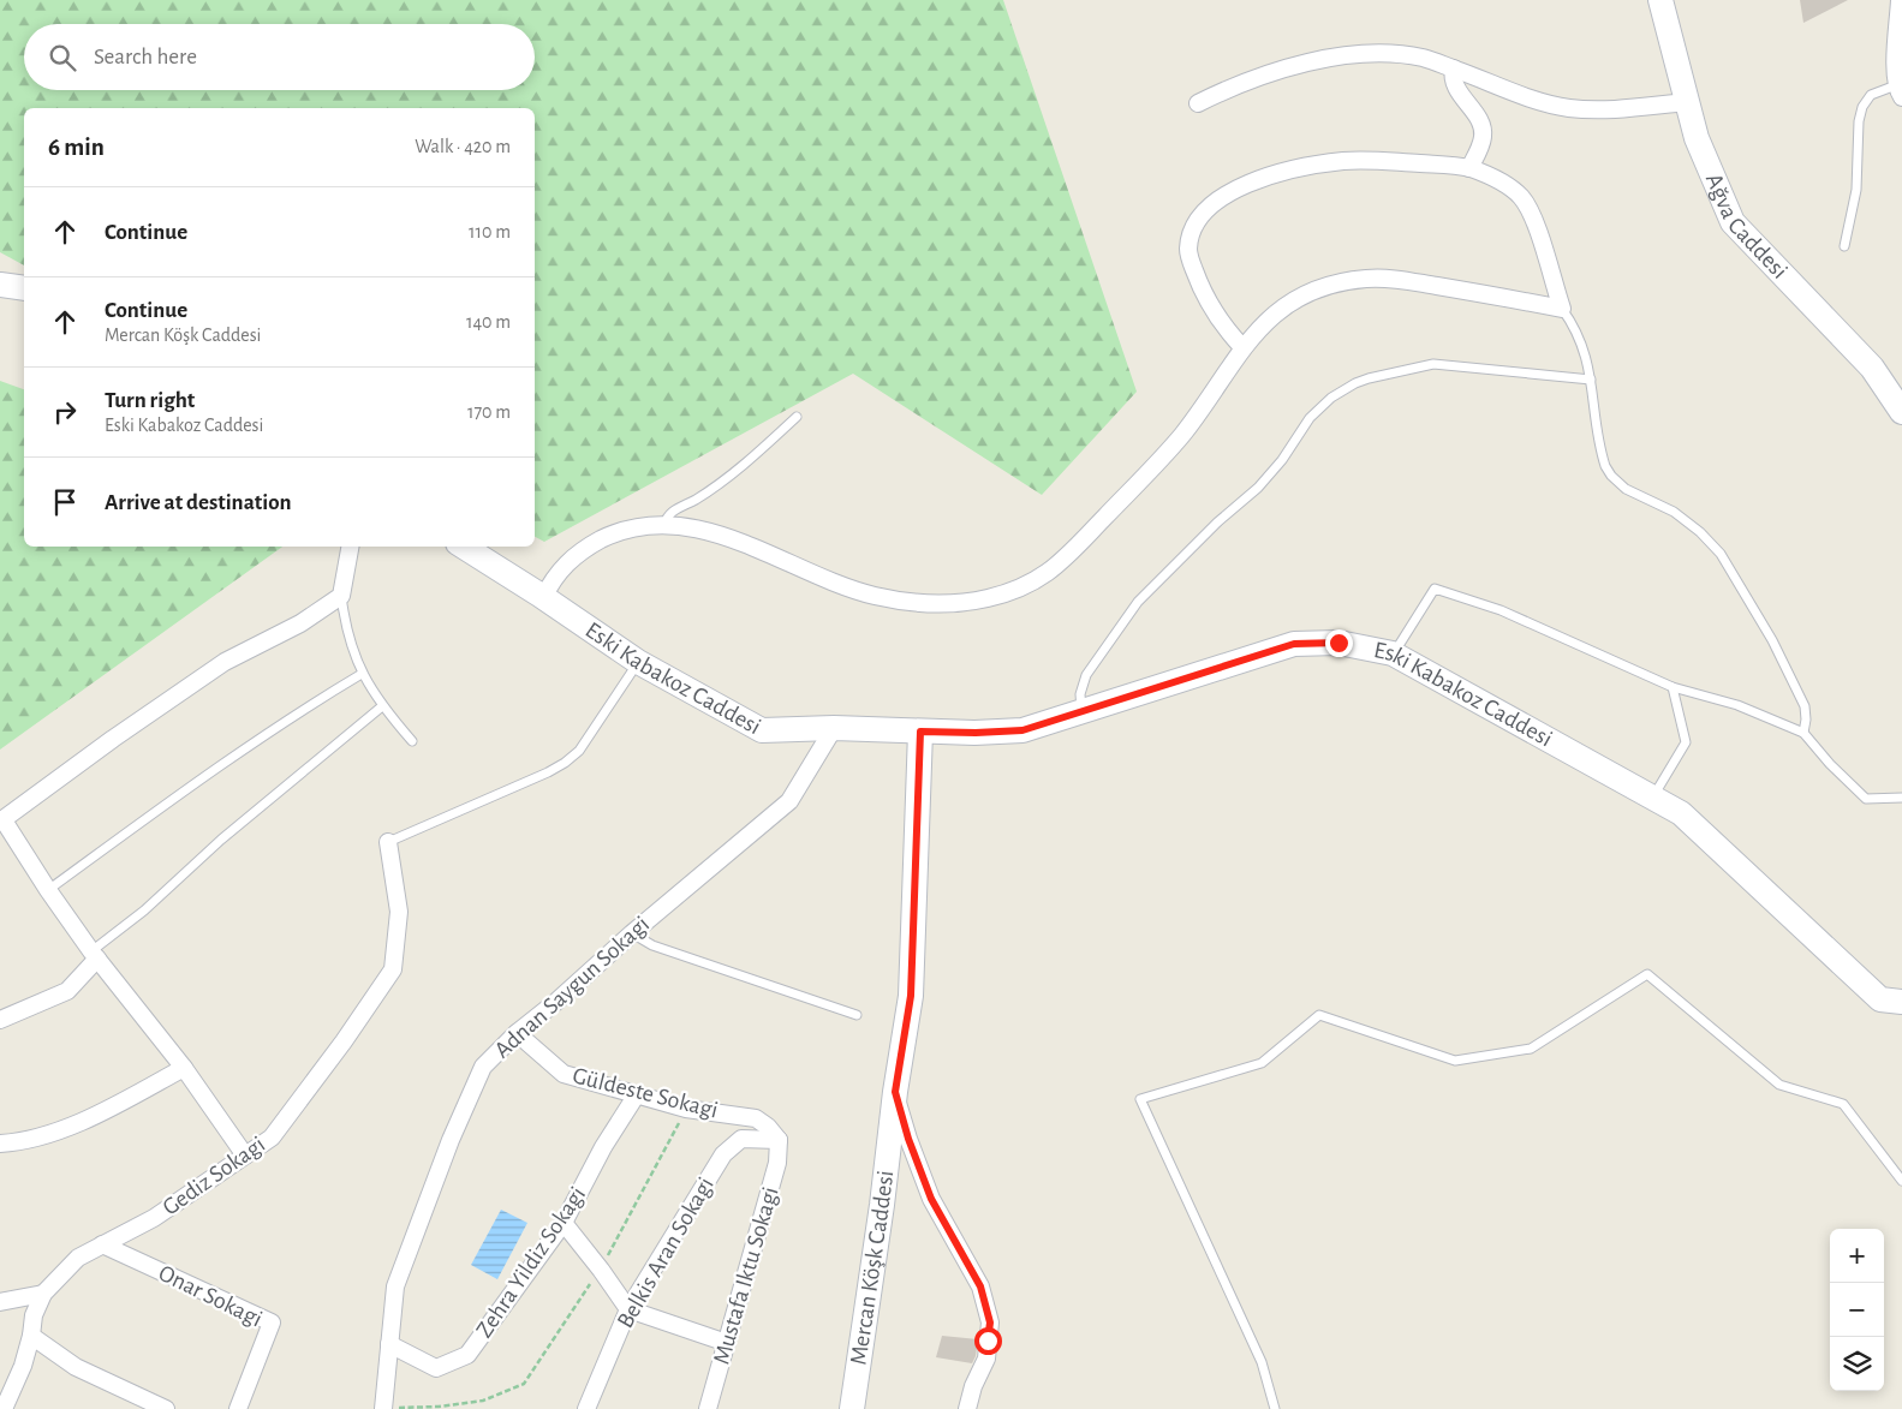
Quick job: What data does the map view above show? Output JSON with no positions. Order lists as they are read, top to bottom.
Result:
{
  "streets": {
    "street": [
      "Ağva Caddesi",
      "Eski Kabakoz Caddesi",
      "Adnan Saygun Sokagi",
      "Güldeste Sokagi",
      "Gediz Sokagi",
      "Belkis Aran Sokagi",
      "Zehra Yildiz Sokagi",
      "Mercan Köşk Caddesi",
      "Mustafa Iktu Sokagi",
      "Onar Sokagi"
    ]
  },
  "crossings": [
    ["Eski Kabakoz Caddesi", "Adnan Saygun Sokagi"],
    ["Eski Kabakoz Caddesi", "Mercan Köşk Caddesi"],
    ["Adnan Saygun Sokagi", "Güldeste Sokagi"],
    ["Adnan Saygun Sokagi", "Zehra Yildiz Sokagi"],
    ["Güldeste Sokagi", "Belkis Aran Sokagi"],
    ["Güldeste Sokagi", "Zehra Yildiz Sokagi"],
    ["Güldeste Sokagi", "Mustafa Iktu Sokagi"],
    ["Gediz Sokagi", "Onar Sokagi"],
    ["Belkis Aran Sokagi", "Mustafa Iktu Sokagi"]
  ],
  "page": {
    "search": "Search here",
    "heading": ["6 min", "Walk · 420 m"],
    "list": [
      ["Continue", "110 m"],
      ["Continue", "Mercan Köşk Caddesi", "140 m"],
      ["Turn right", "Eski Kabakoz Caddesi", "170 m"],
      "Arrive at destination"
    ],
    "map_buttons": ["+", "−"]
  }
}
